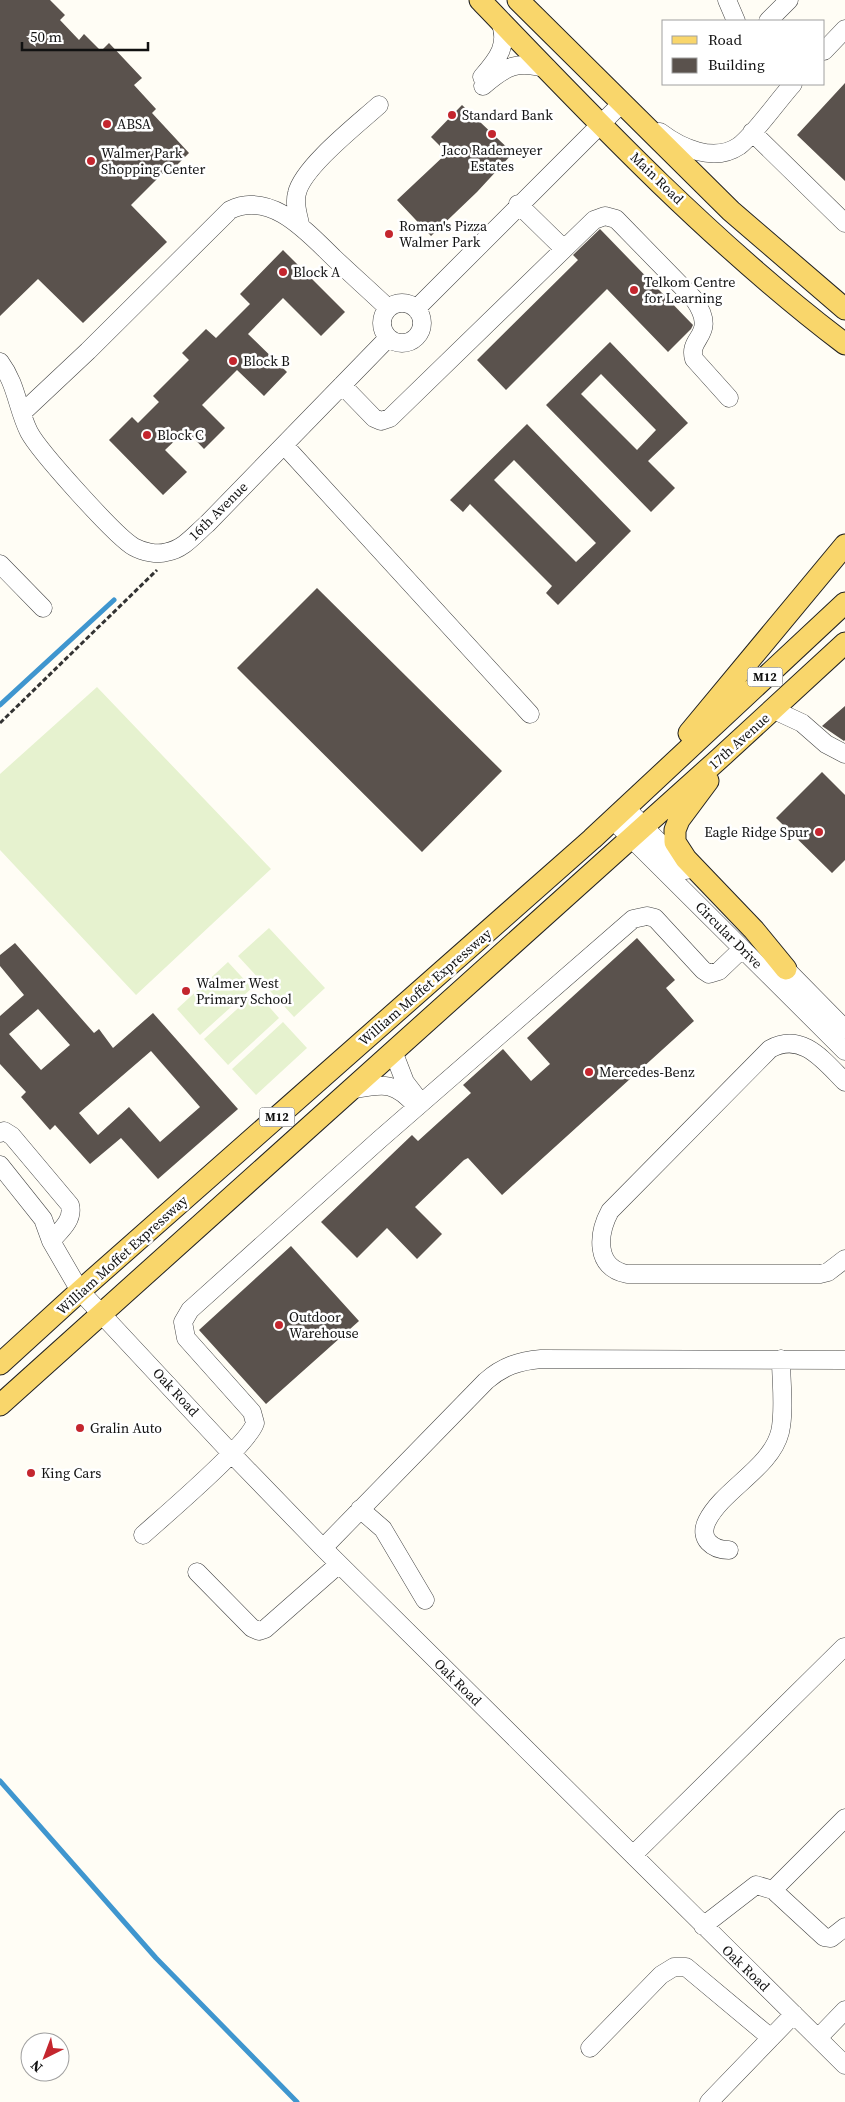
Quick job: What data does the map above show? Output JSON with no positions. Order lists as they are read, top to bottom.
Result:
{
  "streets": {
    "main road": [
      "Main Road",
      "M12",
      "17th Avenue",
      "William Moffet Expressway"
    ],
    "street": ["16th Avenue", "Circular Drive", "Oak Road"]
  },
  "crossings": [
    ["17th Avenue", "Circular Drive"],
    ["17th Avenue", "William Moffet Expressway"],
    ["Circular Drive", "William Moffet Expressway"],
    ["William Moffet Expressway", "Oak Road"]
  ],
  "places": [
    "Standard Bank",
    "ABSA",
    "Jaco Rademeyer Estates",
    "Walmer Park Shopping Center",
    "Roman's Pizza Walmer Park",
    "Block A",
    "Telkom Centre for Learning",
    "Block B",
    "Block C",
    "Eagle Ridge Spur",
    "Walmer West Primary School",
    "Mercedes-Benz",
    "Outdoor Warehouse",
    "Gralin Auto",
    "King Cars"
  ],
  "legend": ["Road", "Building"],
  "scale_bar": "50 m",
  "north": "bottom left"
}
